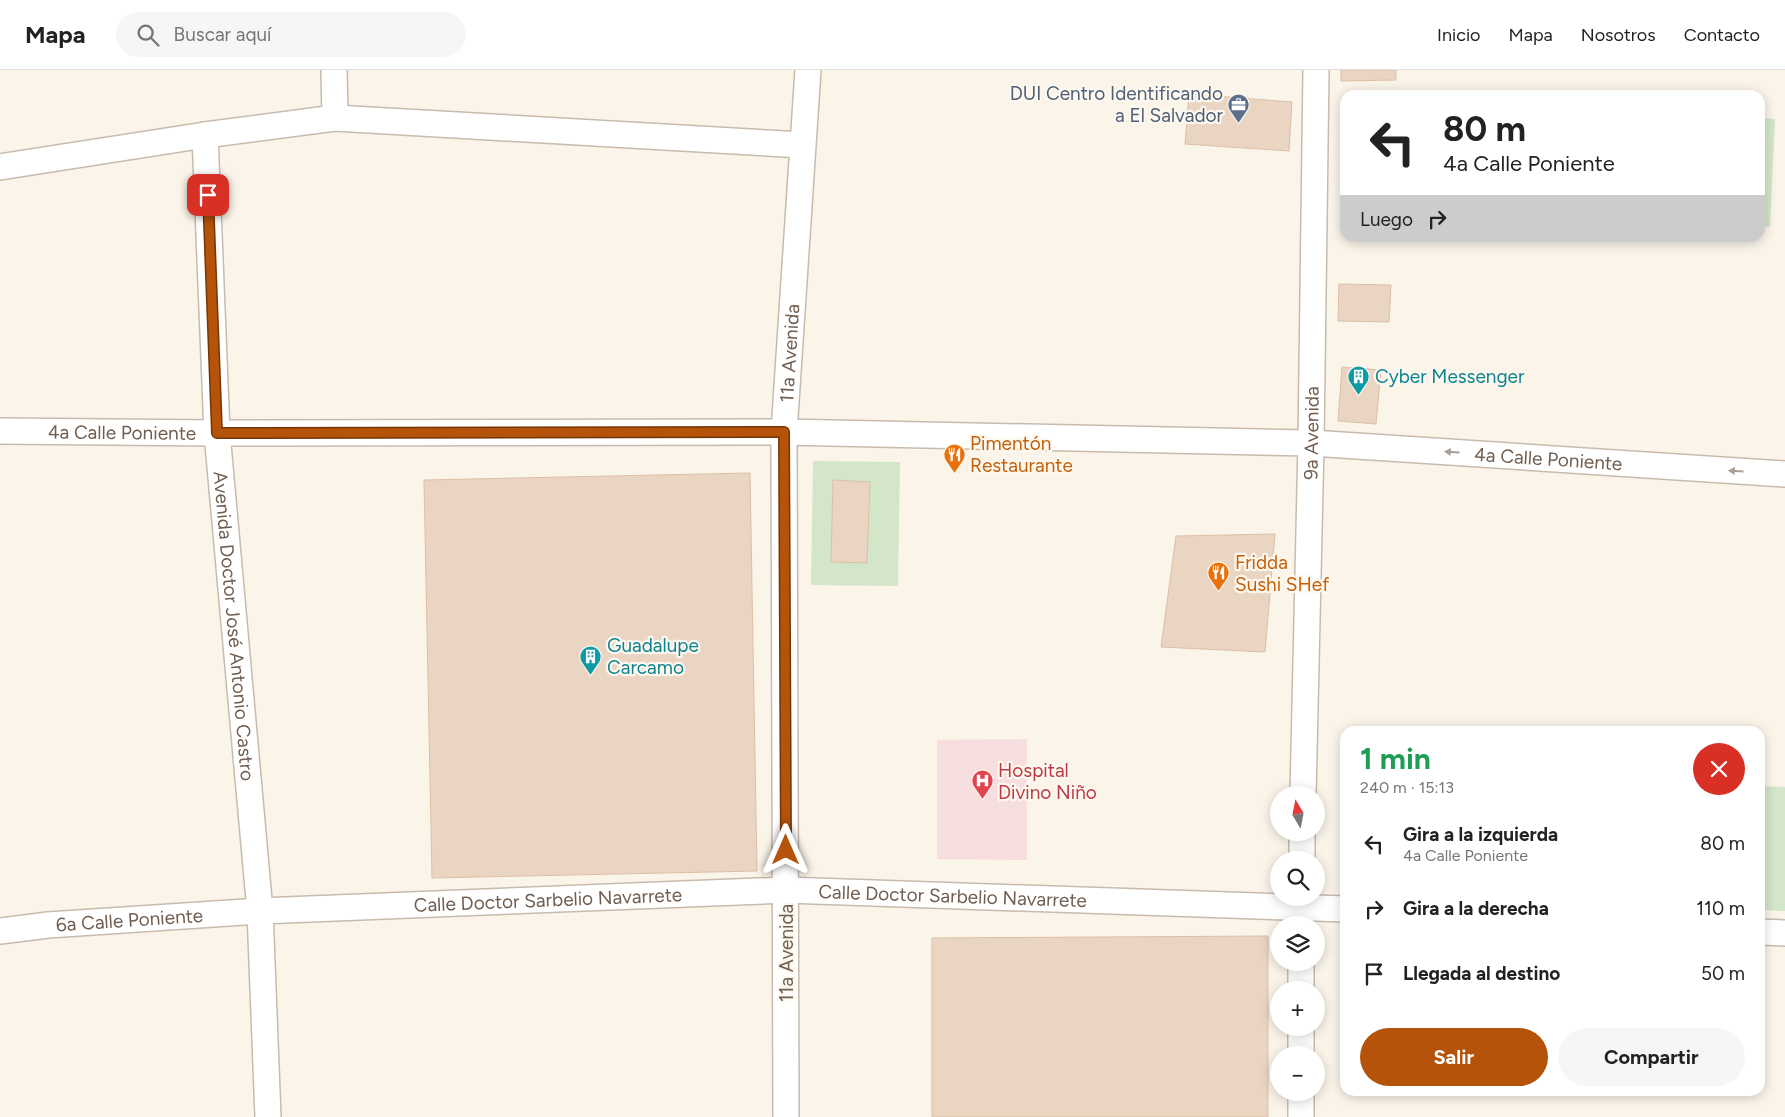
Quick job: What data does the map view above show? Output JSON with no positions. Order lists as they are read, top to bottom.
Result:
{
  "streets": {
    "street": [
      "11a Avenida",
      "4a Calle Poniente",
      "9a Avenida",
      "Avenida Doctor José Antonio Castro",
      "Calle Doctor Sarbelio Navarrete",
      "6a Calle Poniente"
    ]
  },
  "crossings": [
    ["11a Avenida", "4a Calle Poniente"],
    ["11a Avenida", "Calle Doctor Sarbelio Navarrete"],
    ["4a Calle Poniente", "9a Avenida"],
    ["4a Calle Poniente", "Avenida Doctor José Antonio Castro"],
    ["Avenida Doctor José Antonio Castro", "Calle Doctor Sarbelio Navarrete"],
    ["Avenida Doctor José Antonio Castro", "6a Calle Poniente"],
    ["Calle Doctor Sarbelio Navarrete", "6a Calle Poniente"]
  ],
  "places": {
    "office": ["DUI Centro Identificando a El Salvador"],
    "building": ["Cyber Messenger", "Guadalupe Carcamo"],
    "restaurant": ["Pimentón Restaurante", "Fridda Sushi SHef"],
    "hospital": ["Hospital Divino Niño"]
  },
  "north": "top",
  "page": {
    "header": "Mapa",
    "search": "Buscar aquí",
    "nav": [
      "Inicio",
      "Mapa",
      "Nosotros",
      "Contacto"
    ],
    "turn": ["80 m", "4a Calle Poniente"],
    "then": "Luego",
    "heading": ["1 min", "240 m · 15:13"],
    "map_buttons": ["+", "−"],
    "list": [
      {
        "name": "Gira a la izquierda",
        "note": "4a Calle Poniente",
        "value": "80 m"
      },
      {
        "name": "Gira a la derecha",
        "value": "110 m"
      },
      {
        "name": "Llegada al destino",
        "value": "50 m"
      }
    ],
    "buttons": ["Salir", "Compartir"]
  }
}
